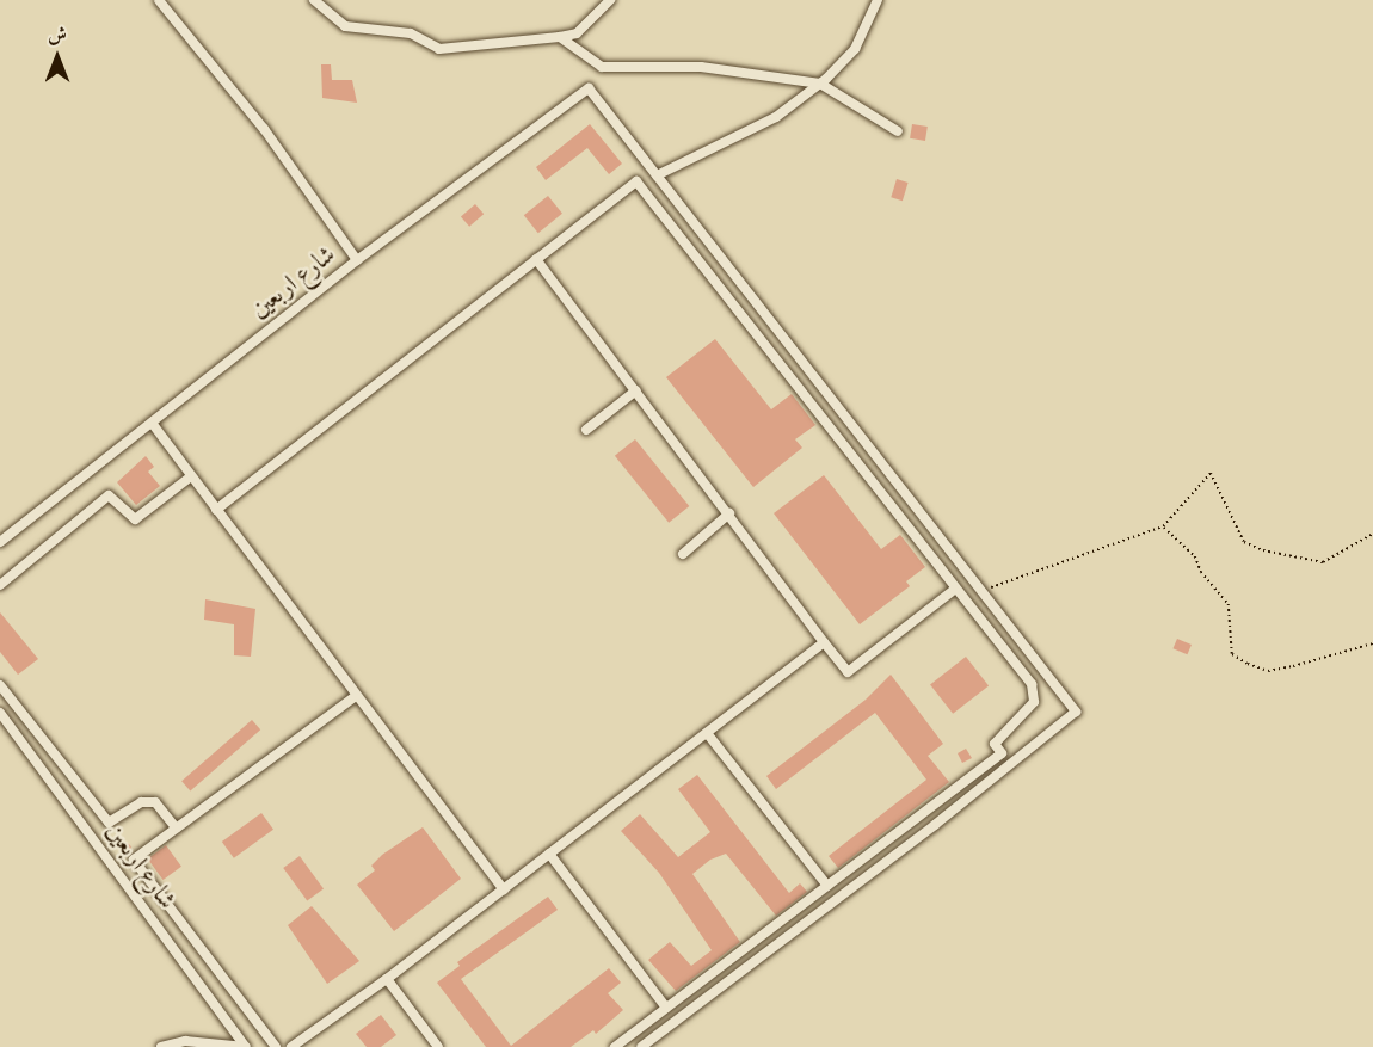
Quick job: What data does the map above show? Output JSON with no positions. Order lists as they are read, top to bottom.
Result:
{
  "streets": {
    "street": ["شارع اربعين"]
  },
  "north": "top"
}
